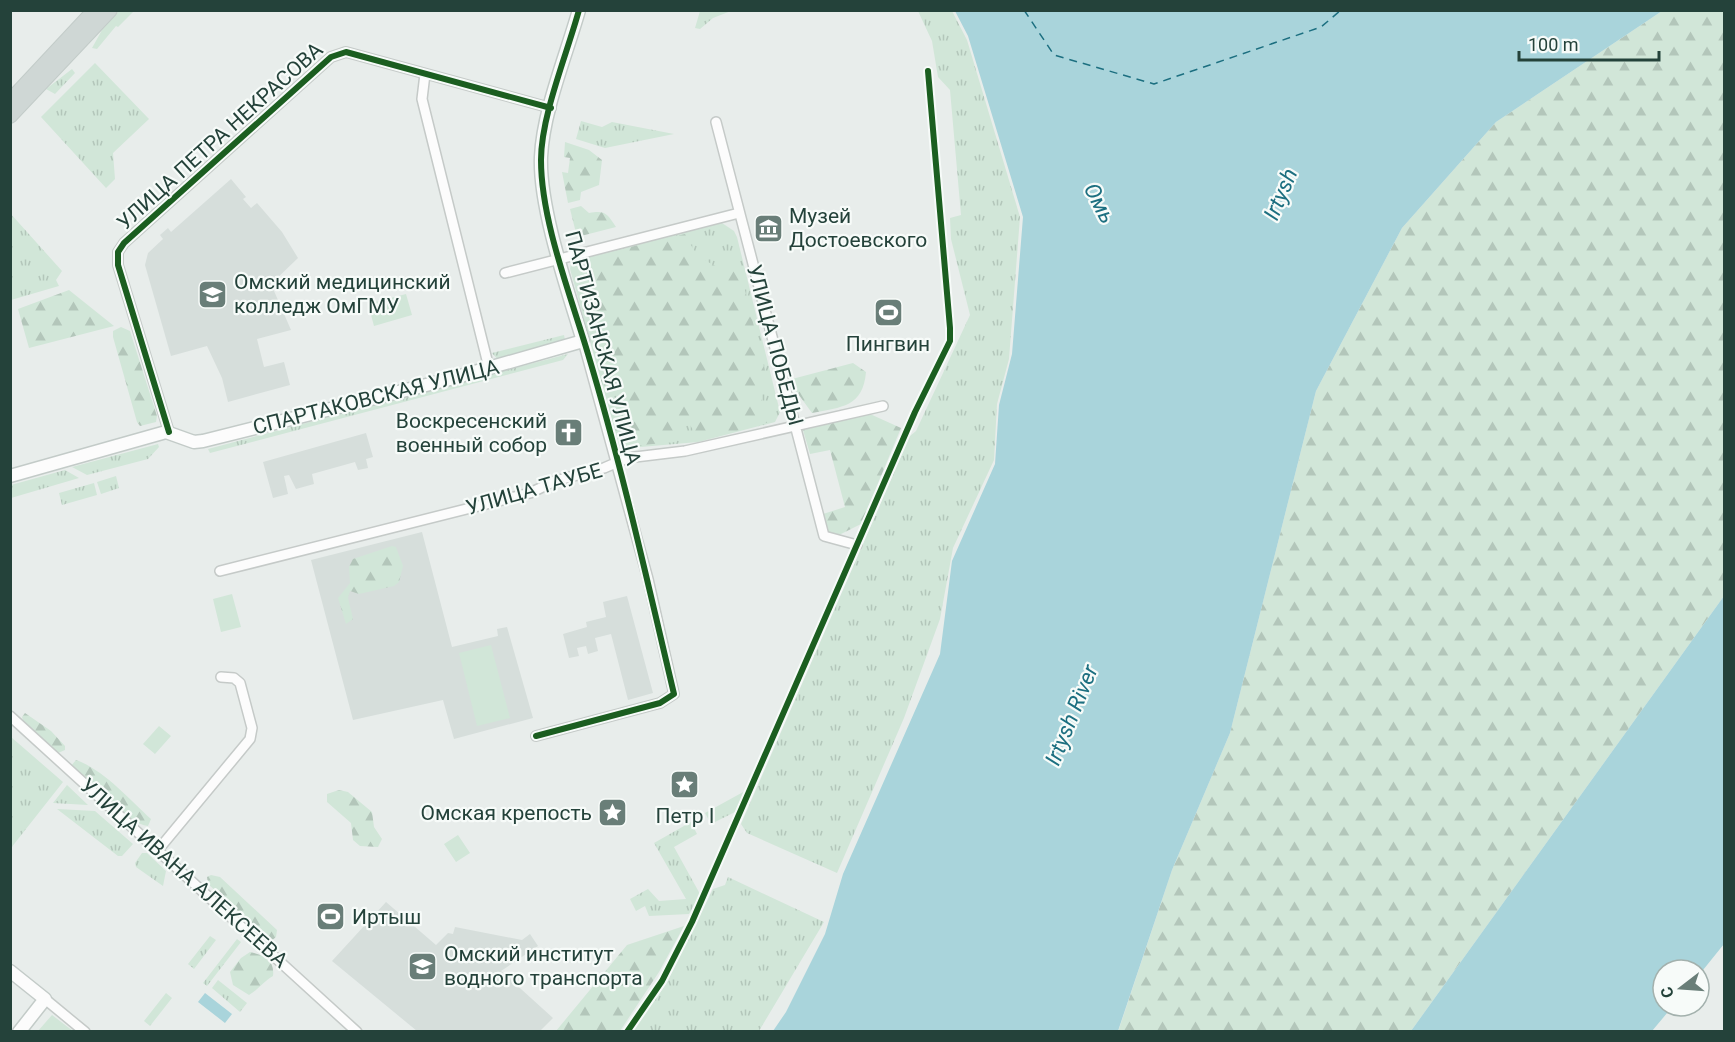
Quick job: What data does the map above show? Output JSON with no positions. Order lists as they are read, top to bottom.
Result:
{
  "streets": {
    "street": [
      "УЛИЦА ПЕТРА НЕКРАСОВА",
      "УЛИЦА ПОБЕДЫ",
      "ПАРТИЗАНСКАЯ УЛИЦА",
      "СПАРТАКОВСКАЯ УЛИЦА",
      "УЛИЦА ТАУБЕ",
      "УЛИЦА ИВАНА АЛЕКСЕЕВА"
    ]
  },
  "crossings": [
    ["УЛИЦА ПЕТРА НЕКРАСОВА", "ПАРТИЗАНСКАЯ УЛИЦА"],
    ["УЛИЦА ПЕТРА НЕКРАСОВА", "СПАРТАКОВСКАЯ УЛИЦА"],
    ["УЛИЦА ПОБЕДЫ", "УЛИЦА ТАУБЕ"],
    ["ПАРТИЗАНСКАЯ УЛИЦА", "СПАРТАКОВСКАЯ УЛИЦА"],
    ["ПАРТИЗАНСКАЯ УЛИЦА", "УЛИЦА ТАУБЕ"]
  ],
  "water": ["Irtysh", "Омь", "Irtysh River"],
  "places": {
    "museum": ["Музей Достоевского"],
    "school or university": ["Омский медицинский колледж ОмГМУ", "Омский институт водного транспорта"],
    "sports": ["Пингвин", "Иртыш"],
    "church": ["Воскресенский военный собор"],
    "place": ["Петр I", "Омская крепость"]
  },
  "scale_bar": "100 m",
  "north": "left"
}
